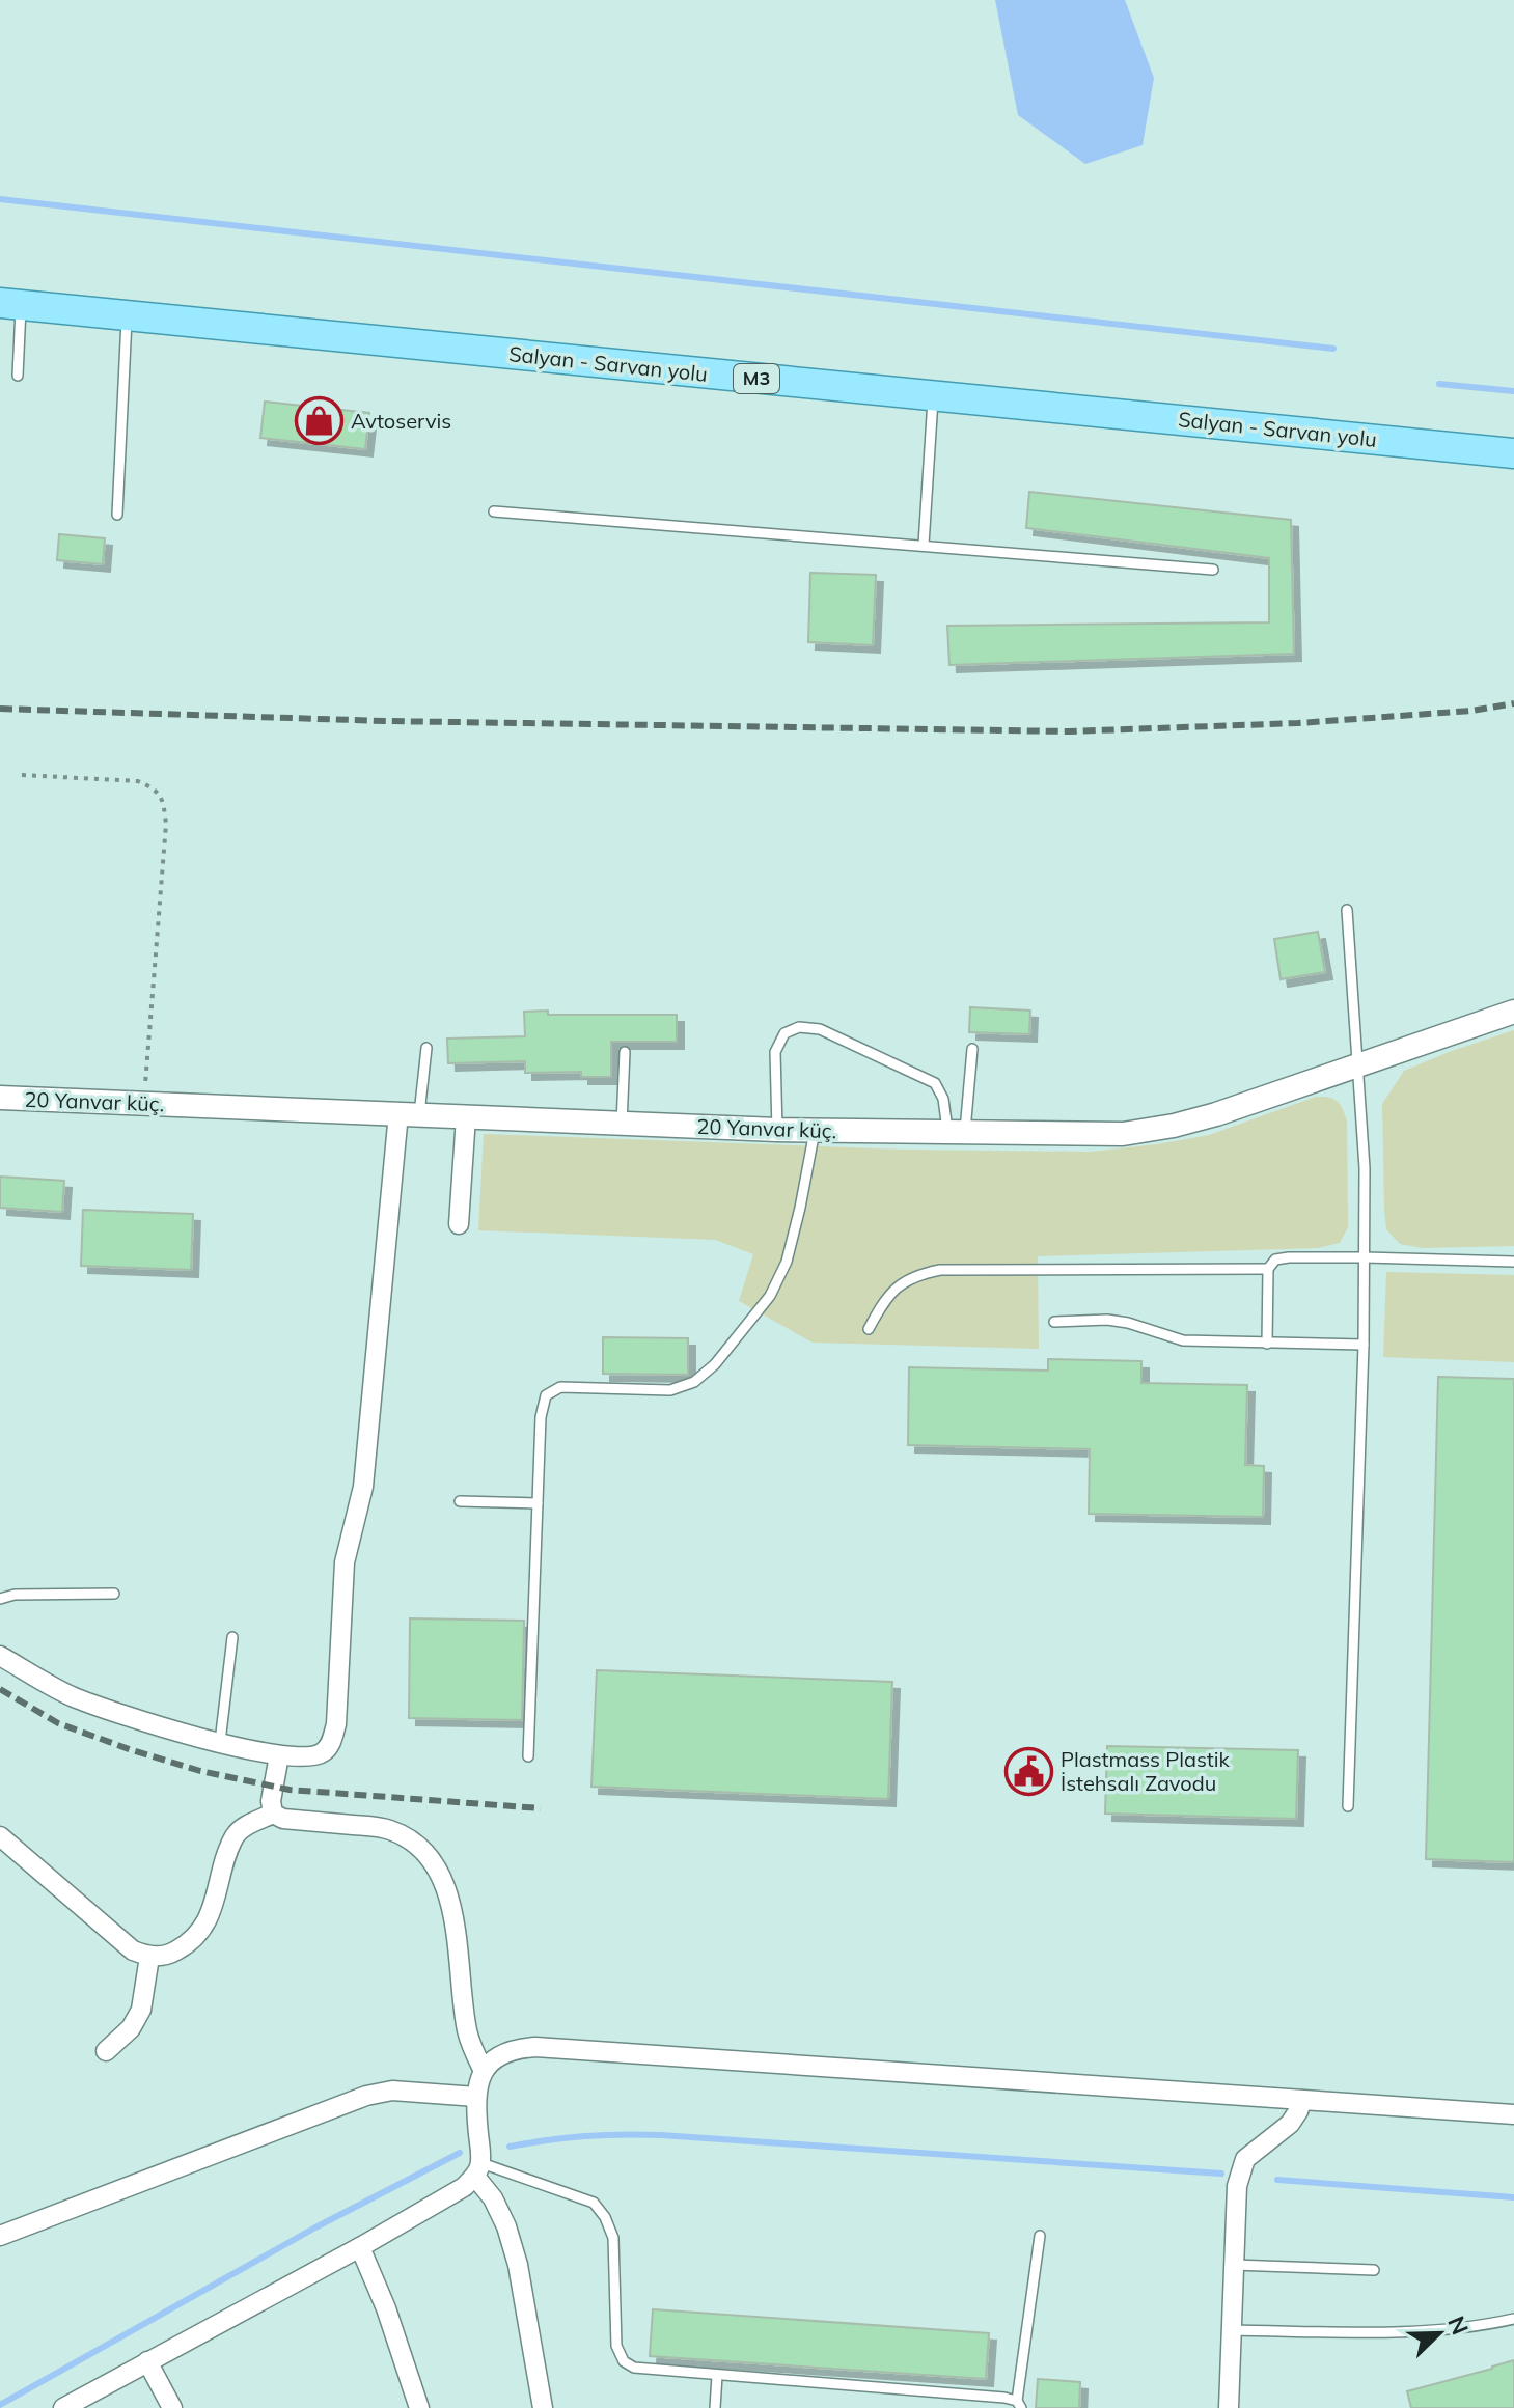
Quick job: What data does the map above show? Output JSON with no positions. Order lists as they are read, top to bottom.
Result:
{
  "streets": {
    "main road": ["Salyan - Sarvan yolu", "M3"],
    "street": ["20 Yanvar küç."]
  },
  "places": {
    "shop": ["Avtoservis"],
    "public building": ["Plastmass Plastik İstehsalı Zavodu"]
  },
  "north": "top right"
}
